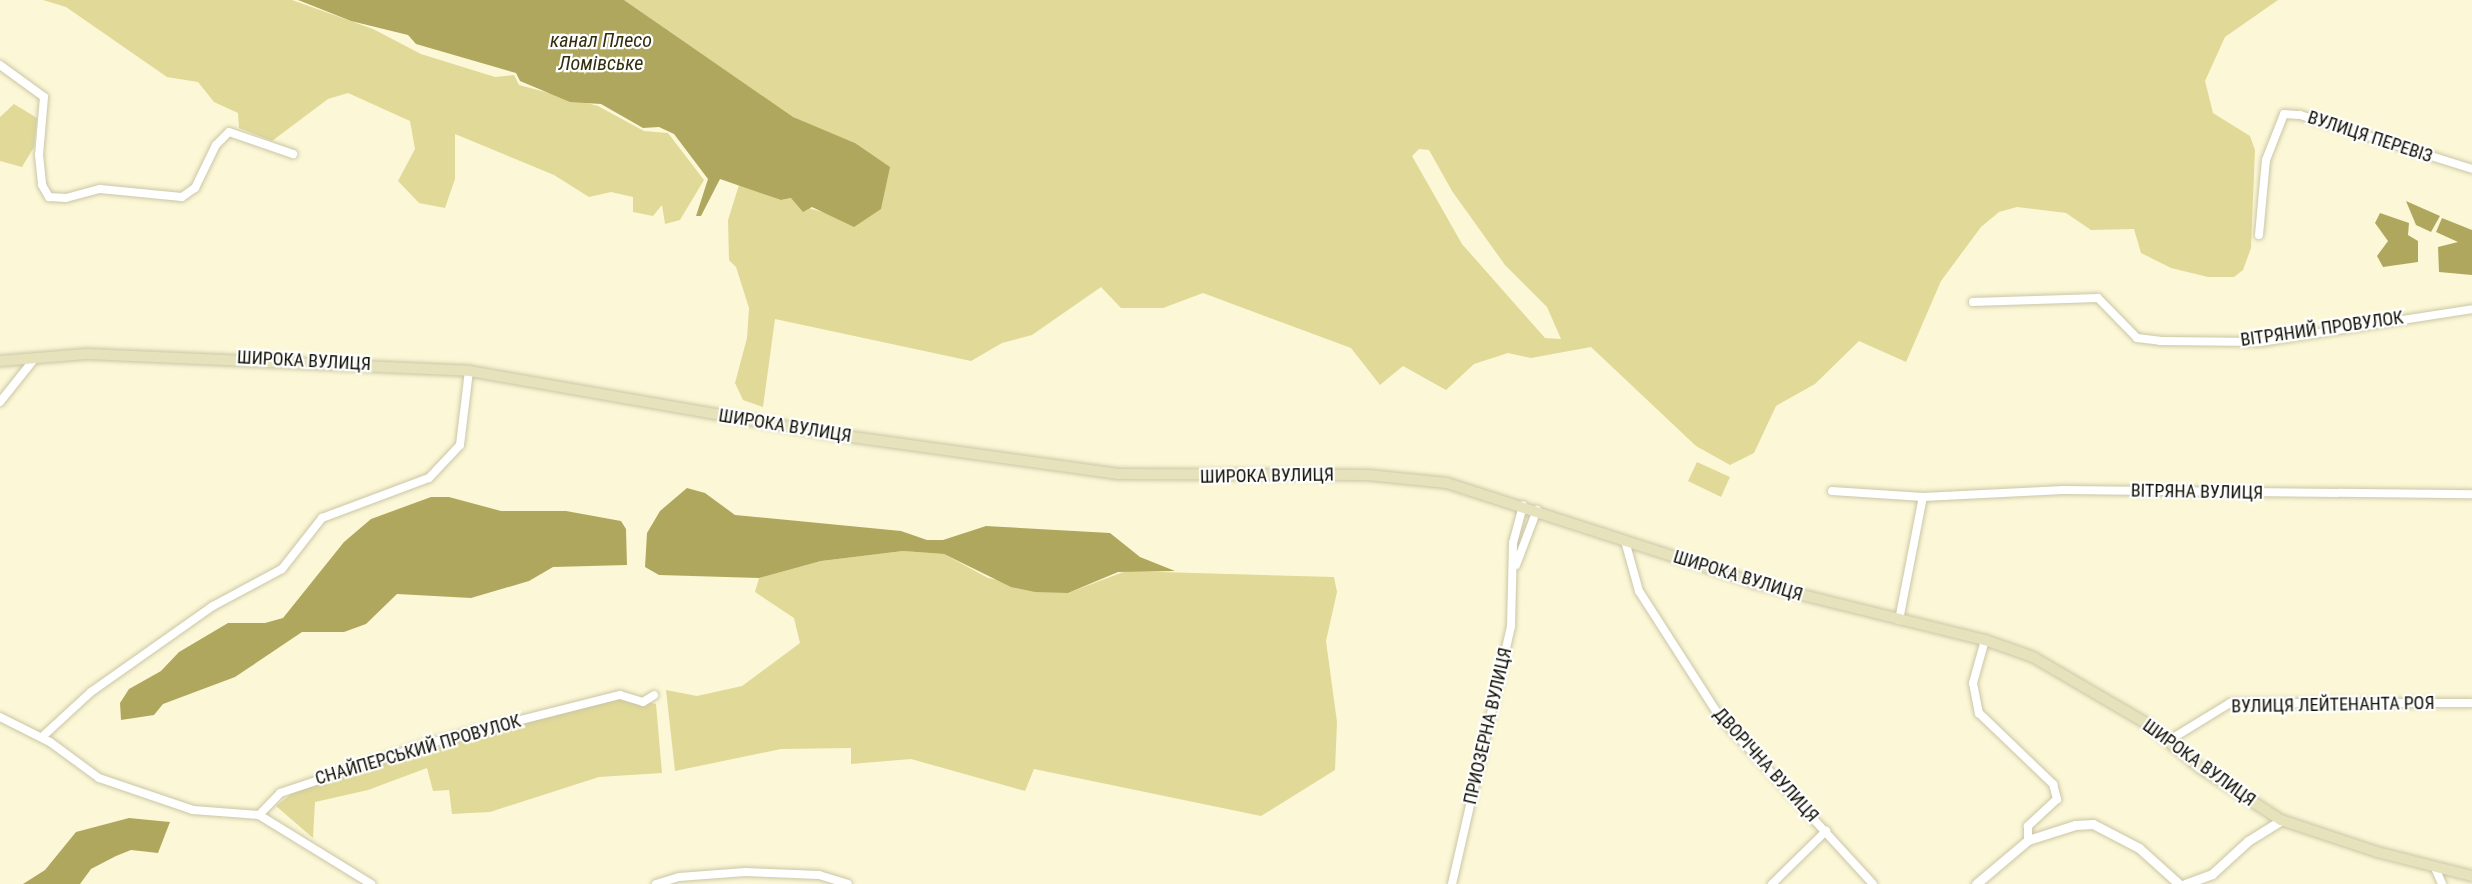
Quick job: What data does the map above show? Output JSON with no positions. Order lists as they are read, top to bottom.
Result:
{
  "streets": {
    "main road": ["ШИРОКА ВУЛИЦЯ"],
    "street": [
      "ВУЛИЦЯ ПЕРЕВІЗ",
      "ВІТРЯНИЙ ПРОВУЛОК",
      "ВІТРЯНА ВУЛИЦЯ",
      "ВУЛИЦЯ ЛЕЙТЕНАНТА РОЯ",
      "ПРИОЗЕРНА ВУЛИЦЯ",
      "СНАЙПЕРСЬКИЙ ПРОВУЛОК",
      "ДВОРІЧНА ВУЛИЦЯ"
    ]
  },
  "crossings": [
    ["ШИРОКА ВУЛИЦЯ", "ВУЛИЦЯ ЛЕЙТЕНАНТА РОЯ"],
    ["ШИРОКА ВУЛИЦЯ", "ДВОРІЧНА ВУЛИЦЯ"]
  ],
  "water": ["канал Плесо Ломівське"]
}
